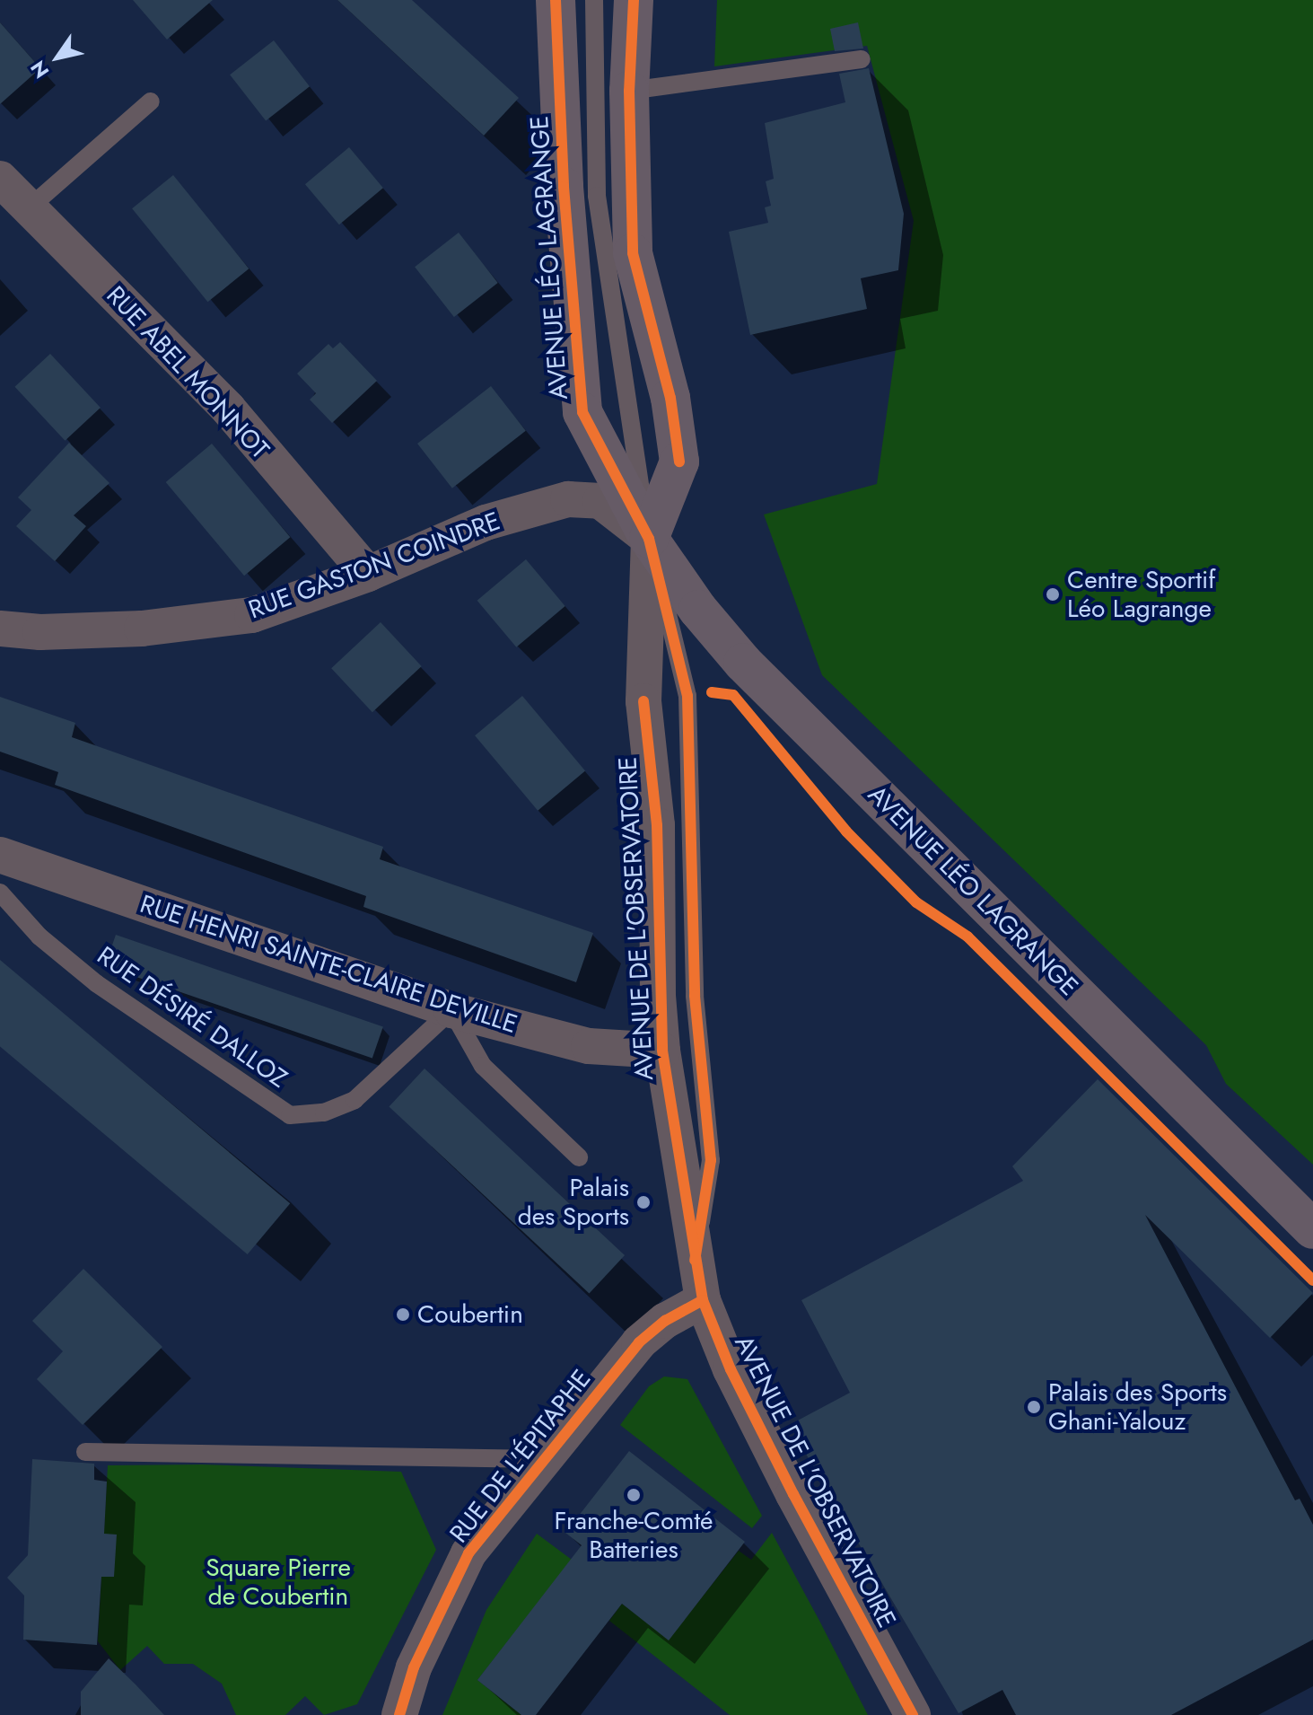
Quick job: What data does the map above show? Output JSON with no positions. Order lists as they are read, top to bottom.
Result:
{
  "streets": {
    "main road": ["AVENUE LÉO LAGRANGE"],
    "street": [
      "RUE ABEL MONNOT",
      "RUE GASTON COINDRE",
      "AVENUE DE L'OBSERVATOIRE",
      "RUE HENRI SAINTE-CLAIRE DEVILLE",
      "RUE DE L'ÉPITAPHE"
    ],
    "lane": ["RUE DÉSIRÉ DALLOZ"]
  },
  "crossings": [
    ["AVENUE LÉO LAGRANGE", "RUE GASTON COINDRE"],
    ["AVENUE LÉO LAGRANGE", "AVENUE DE L'OBSERVATOIRE"],
    ["RUE ABEL MONNOT", "RUE GASTON COINDRE"],
    ["RUE GASTON COINDRE", "AVENUE DE L'OBSERVATOIRE"],
    ["AVENUE DE L'OBSERVATOIRE", "RUE HENRI SAINTE-CLAIRE DEVILLE"],
    ["AVENUE DE L'OBSERVATOIRE", "RUE DE L'ÉPITAPHE"],
    ["RUE HENRI SAINTE-CLAIRE DEVILLE", "RUE DÉSIRÉ DALLOZ"]
  ],
  "parks": ["Square Pierre de Coubertin"],
  "places": [
    "Centre Sportif Léo Lagrange",
    "Palais des Sports",
    "Coubertin",
    "Palais des Sports Ghani-Yalouz",
    "Franche-Comté Batteries"
  ],
  "north": "bottom left"
}
